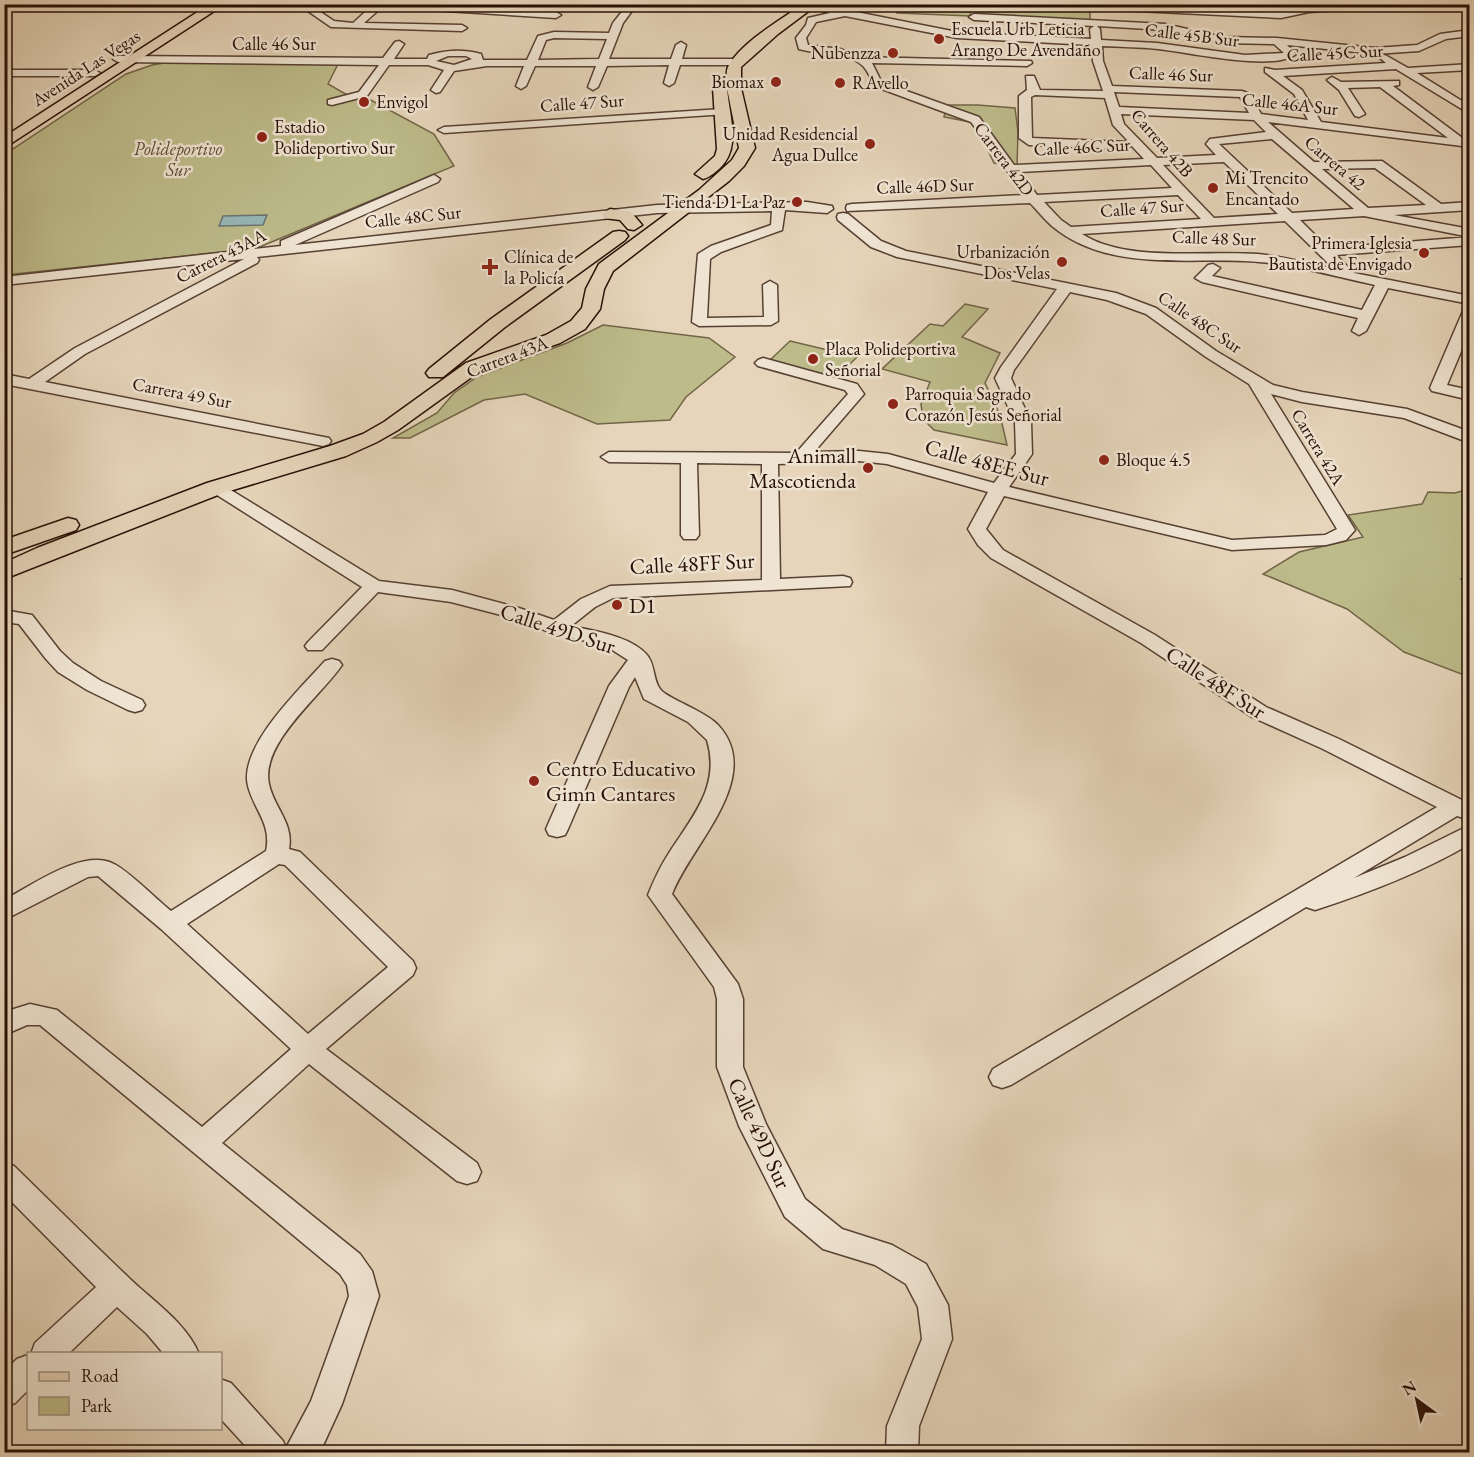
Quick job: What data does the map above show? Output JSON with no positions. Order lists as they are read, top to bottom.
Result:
{
  "streets": {
    "main road": ["Avenida Las Vegas", "Carrera 43A"],
    "street": [
      "Calle 45B Sur",
      "Calle 46 Sur",
      "Calle 45C Sur",
      "Calle 47 Sur",
      "Calle 46A Sur",
      "Carrera 42B",
      "Calle 46C Sur",
      "Carrera 42D",
      "Carrera 42",
      "Calle 46D Sur",
      "Calle 48C Sur",
      "Calle 48 Sur",
      "Carrera 43AA",
      "Carrera 49 Sur",
      "Carrera 42A",
      "Calle 48EE Sur",
      "Calle 48FF Sur",
      "Calle 49D Sur",
      "Calle 48F Sur"
    ]
  },
  "crossings": [
    ["Calle 45B Sur", "Carrera 42B"],
    ["Calle 46 Sur", "Avenida Las Vegas"],
    ["Calle 46 Sur", "Carrera 42B"],
    ["Calle 46 Sur", "Carrera 42"],
    ["Calle 47 Sur", "Carrera 42B"],
    ["Calle 47 Sur", "Carrera 42D"],
    ["Calle 47 Sur", "Carrera 42"],
    ["Calle 47 Sur", "Calle 48 Sur"],
    ["Calle 47 Sur", "Carrera 43A"],
    ["Calle 46A Sur", "Carrera 42B"],
    ["Calle 46A Sur", "Carrera 42"],
    ["Carrera 42B", "Calle 46C Sur"],
    ["Carrera 42B", "Calle 46D Sur"],
    ["Calle 46C Sur", "Carrera 42D"],
    ["Carrera 42D", "Calle 46D Sur"],
    ["Carrera 42D", "Calle 48 Sur"],
    ["Calle 46D Sur", "Calle 48C Sur"],
    ["Calle 48C Sur", "Carrera 43AA"],
    ["Calle 48C Sur", "Carrera 43A"],
    ["Calle 48C Sur", "Carrera 42A"],
    ["Carrera 43AA", "Carrera 49 Sur"],
    ["Carrera 43A", "Carrera 49 Sur"],
    ["Carrera 43A", "Calle 49D Sur"],
    ["Carrera 42A", "Calle 48EE Sur"],
    ["Calle 48EE Sur", "Calle 48F Sur"],
    ["Calle 48FF Sur", "Calle 49D Sur"]
  ],
  "parks": ["Polideportivo Sur"],
  "places": {
    "other": [
      "Escuela Urb Leticia Arango De Avendaño",
      "Nubenzza",
      "Biomax",
      "RAvello",
      "Envigol",
      "Estadio Polideportivo Sur",
      "Unidad Residencial Agua Dullce",
      "Mi Trencito Encantado",
      "Tienda D1 La Paz",
      "Primera Iglesia Bautista de Envigado",
      "Urbanización Dos Velas",
      "Placa Polideportiva Señorial",
      "Parroquia Sagrado Corazón Jesús Señorial",
      "Bloque 4.5",
      "Animall Mascotienda",
      "D1",
      "Centro Educativo Gimn Cantares"
    ],
    "health": ["Clínica de la Policía"]
  },
  "legend": ["Road", "Park"],
  "north": "top left"
}
